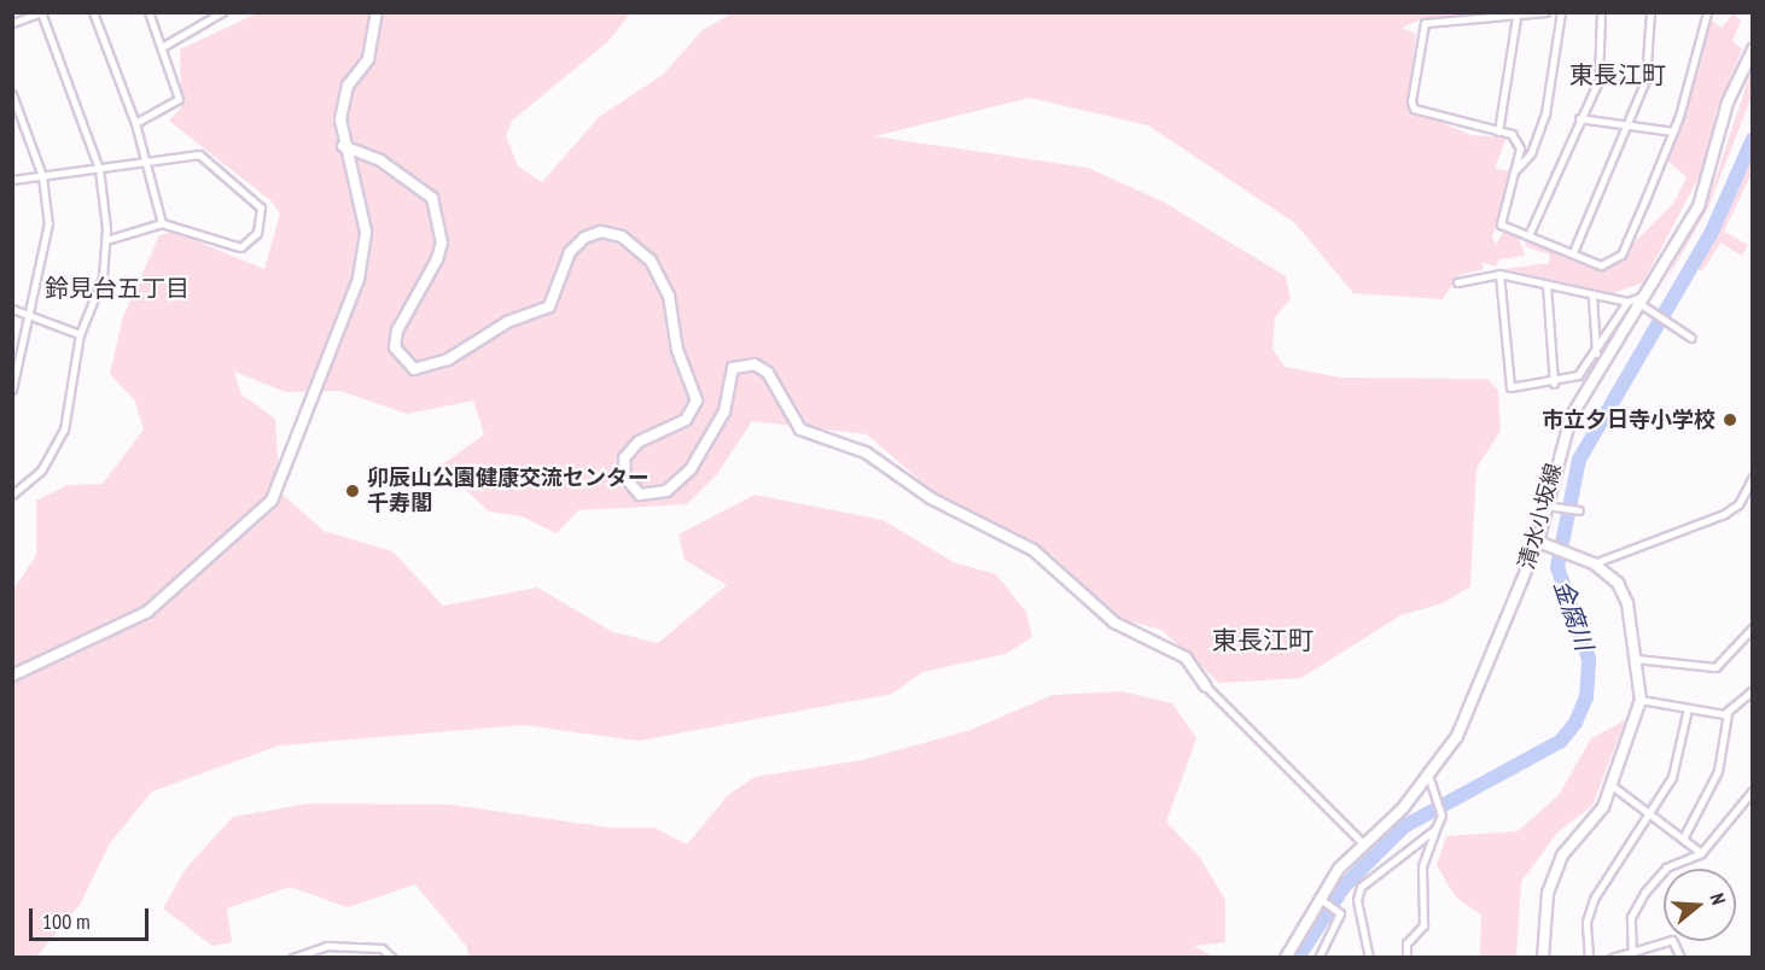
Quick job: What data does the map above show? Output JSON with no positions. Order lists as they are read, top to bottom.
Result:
{
  "streets": {
    "street": ["清水小坂線"]
  },
  "districts": ["東長江町", "鈴見台五丁目", "東長江町"],
  "water": ["金腐川"],
  "places": ["市立夕日寺小学校", "卯辰山公園健康交流センター 千寿閣"],
  "scale_bar": "100 m",
  "north": "right"
}
